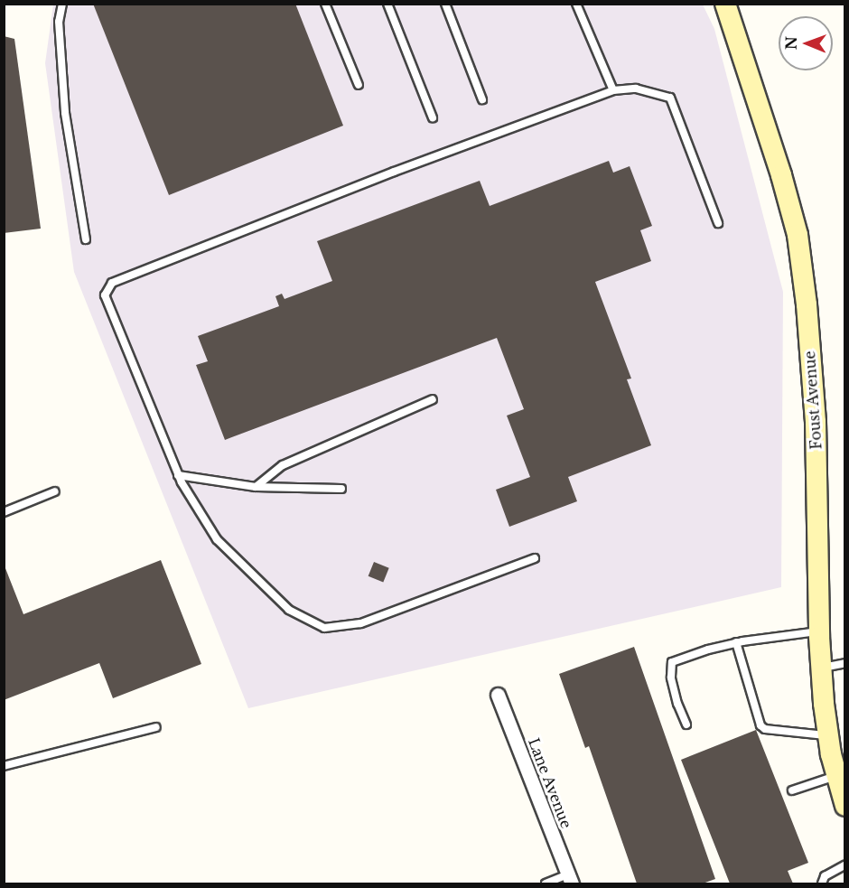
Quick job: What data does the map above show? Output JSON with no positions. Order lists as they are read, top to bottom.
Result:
{
  "streets": {
    "street": ["Foust Avenue", "Lane Avenue"]
  },
  "north": "left"
}
